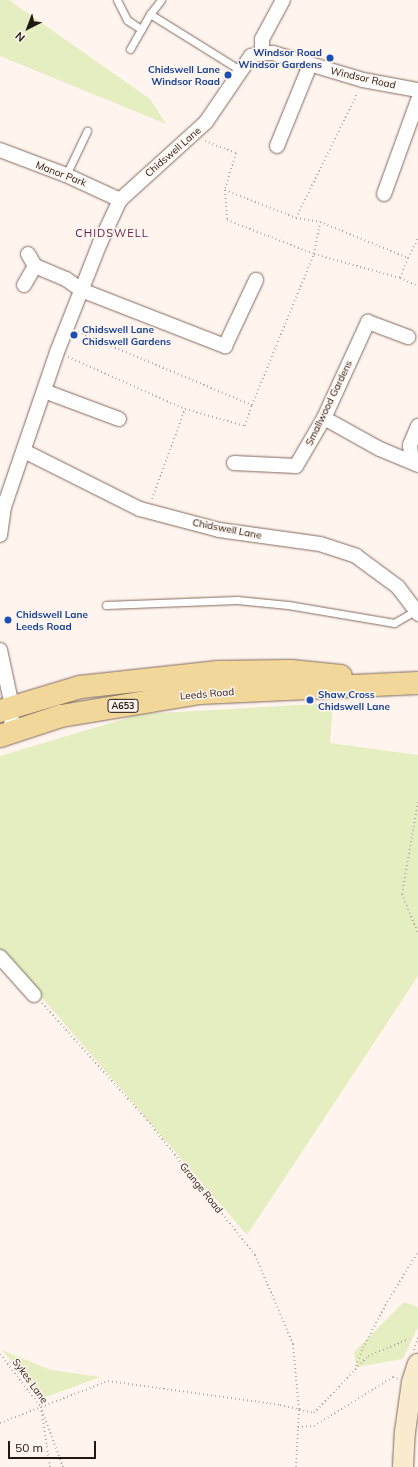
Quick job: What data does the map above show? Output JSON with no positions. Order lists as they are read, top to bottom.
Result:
{
  "streets": {
    "main road": ["Leeds Road", "A653"],
    "street": [
      "Windsor Road",
      "Chidswell Lane",
      "Manor Park",
      "Smallwood Gardens"
    ],
    "path": ["Grange Road", "Sykes Lane"]
  },
  "crossings": [
    ["Windsor Road", "Chidswell Lane"],
    ["Chidswell Lane", "Manor Park"]
  ],
  "districts": ["CHIDSWELL"],
  "places": [
    "Windsor Road Windsor Gardens",
    "Chidswell Lane Windsor Road",
    "Chidswell Lane Chidswell Gardens",
    "Chidswell Lane Leeds Road",
    "Shaw Cross Chidswell Lane"
  ],
  "scale_bar": "50 m",
  "north": "bottom left"
}
